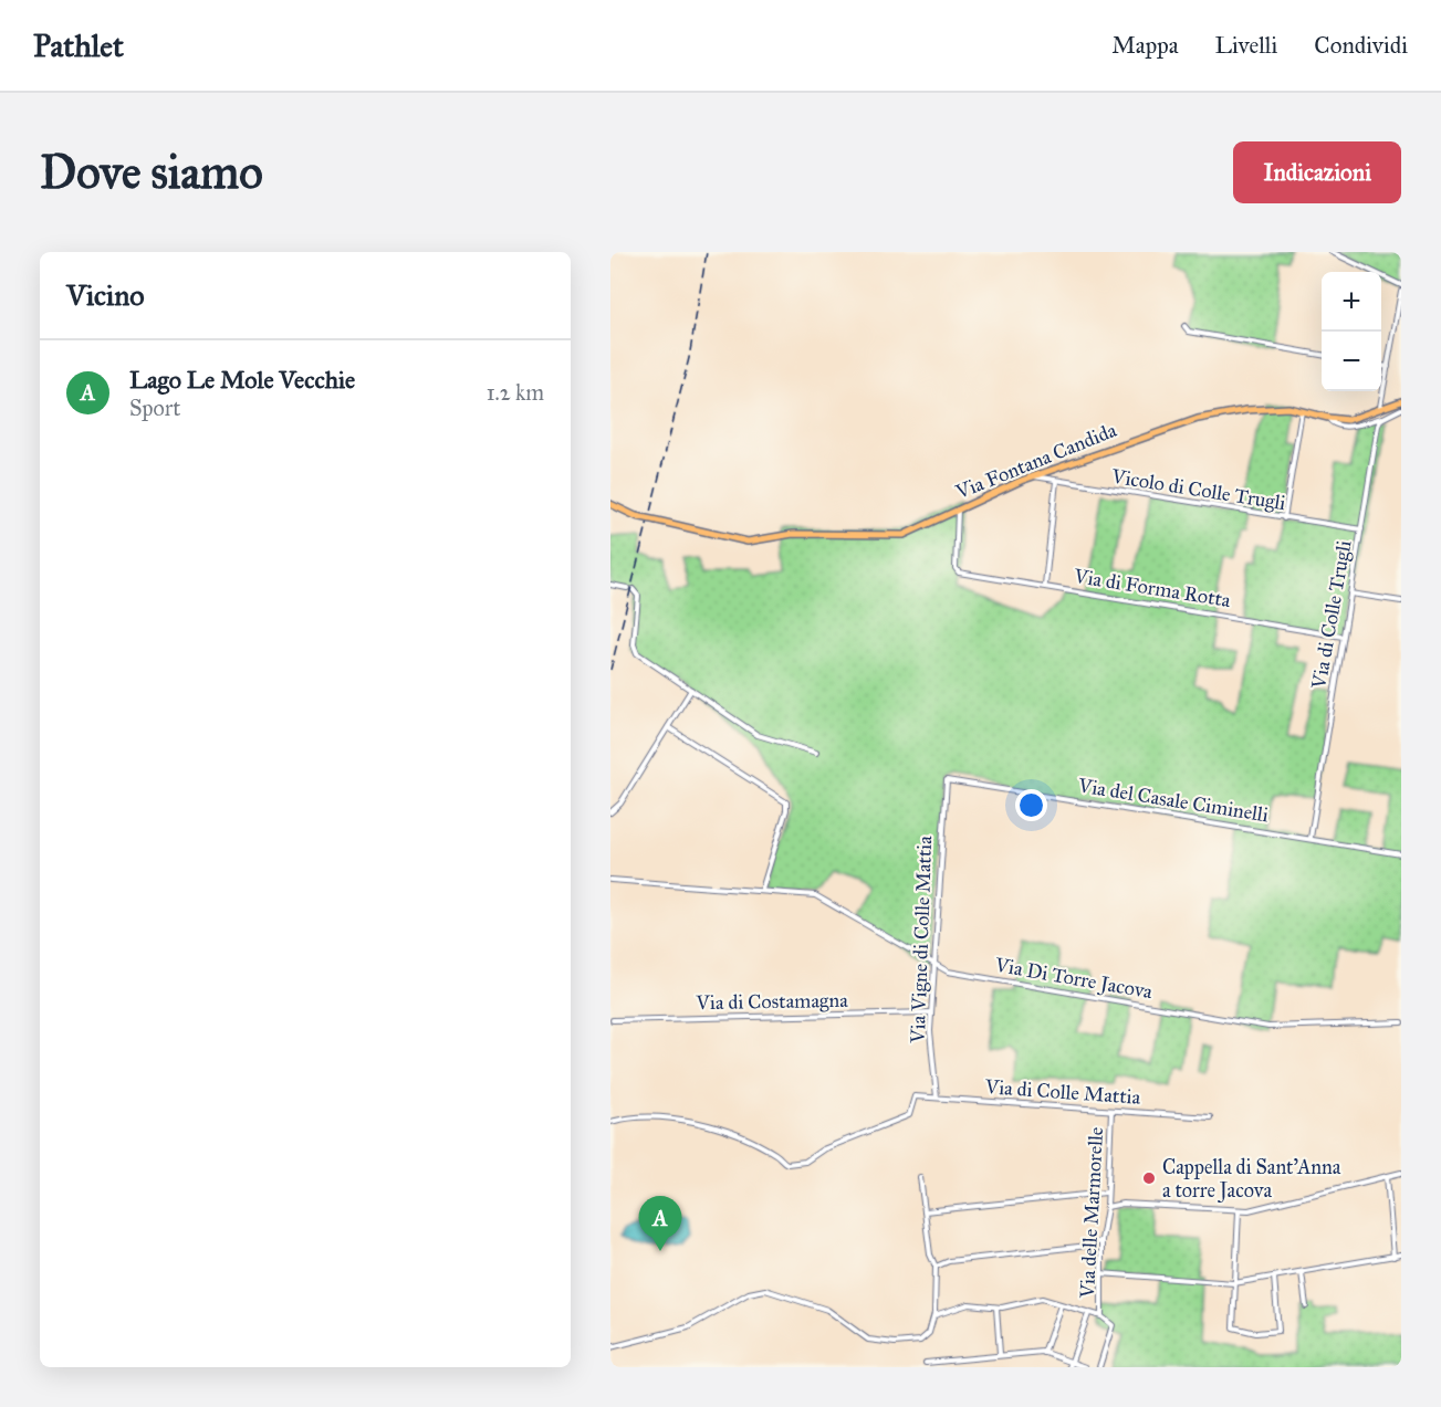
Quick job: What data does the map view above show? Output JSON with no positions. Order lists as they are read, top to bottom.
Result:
{
  "streets": {
    "main road": ["Via Fontana Candida"],
    "street": [
      "Vicolo di Colle Trugli",
      "Via di Forma Rotta",
      "Via di Colle Trugli",
      "Via del Casale Ciminelli",
      "Via Vigne di Colle Mattia",
      "Via Di Torre Jacova",
      "Via di Costamagna",
      "Via di Colle Mattia",
      "Via delle Marmorelle"
    ]
  },
  "crossings": [
    ["Via Fontana Candida", "Vicolo di Colle Trugli"],
    ["Via Fontana Candida", "Via di Forma Rotta"],
    ["Vicolo di Colle Trugli", "Via di Colle Trugli"],
    ["Via di Forma Rotta", "Via di Colle Trugli"],
    ["Via di Colle Trugli", "Via del Casale Ciminelli"],
    ["Via del Casale Ciminelli", "Via Vigne di Colle Mattia"],
    ["Via Vigne di Colle Mattia", "Via Di Torre Jacova"],
    ["Via Vigne di Colle Mattia", "Via di Costamagna"],
    ["Via Vigne di Colle Mattia", "Via di Colle Mattia"],
    ["Via di Colle Mattia", "Via delle Marmorelle"]
  ],
  "places": ["Cappella di Sant'Anna a torre Jacova"],
  "page": {
    "header": "Pathlet",
    "nav": ["Mappa", "Livelli", "Condividi"],
    "buttons": "Indicazioni",
    "title": "Dove siamo",
    "heading": "Vicino",
    "map_buttons": ["+", "−"],
    "list": [
      {
        "mark": "A",
        "name": "Lago Le Mole Vecchie",
        "note": "Sport",
        "value": "1.2 km"
      }
    ],
    "pins": "A"
  }
}
